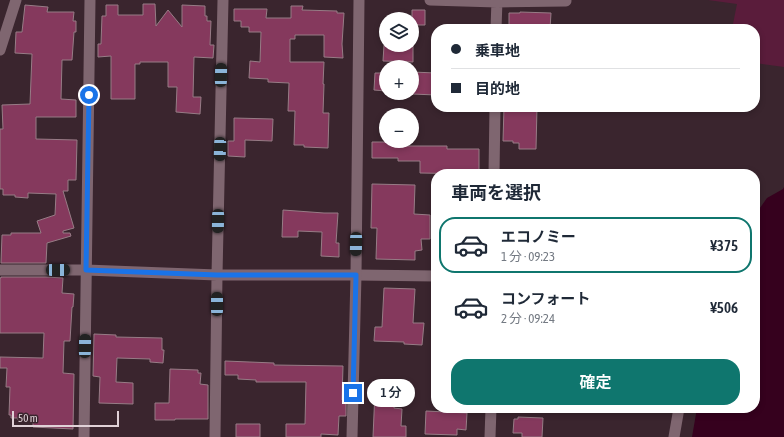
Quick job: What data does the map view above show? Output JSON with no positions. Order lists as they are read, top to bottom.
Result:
{
  "scale_bar": "50 m",
  "page": {
    "map_buttons": ["+", "−"],
    "banner": ["乗車地", "目的地"],
    "heading": "車両を選択",
    "list": [
      {
        "name": "エコノミー",
        "note": "1 分 · 09:23",
        "value": "¥375"
      },
      {
        "name": "コンフォート",
        "note": "2 分 · 09:24",
        "value": "¥506"
      }
    ],
    "buttons": "確定",
    "bubble": "1 分",
    "scale": "50 m"
  }
}
